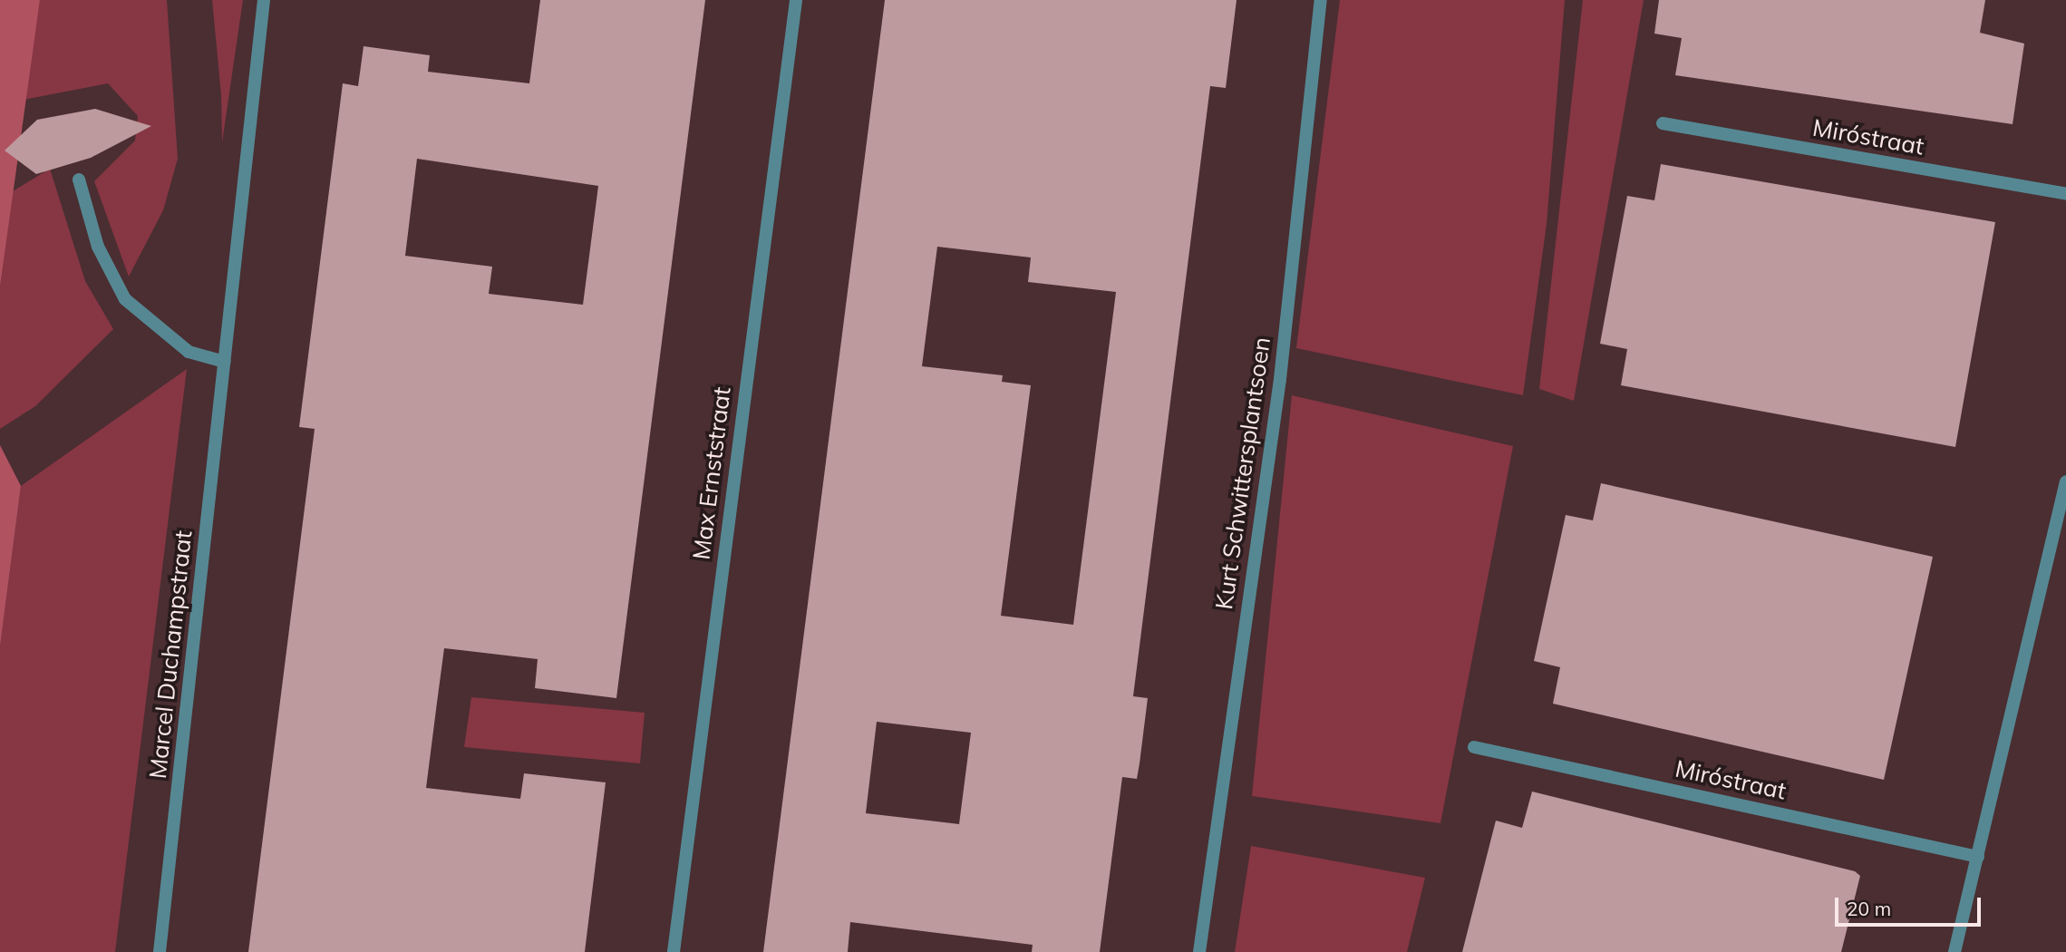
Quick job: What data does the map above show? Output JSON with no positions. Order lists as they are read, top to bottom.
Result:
{
  "streets": {
    "street": [
      "Miróstraat",
      "Max Ernststraat",
      "Kurt Schwittersplantsoen",
      "Marcel Duchampstraat"
    ]
  },
  "scale_bar": "20 m"
}
